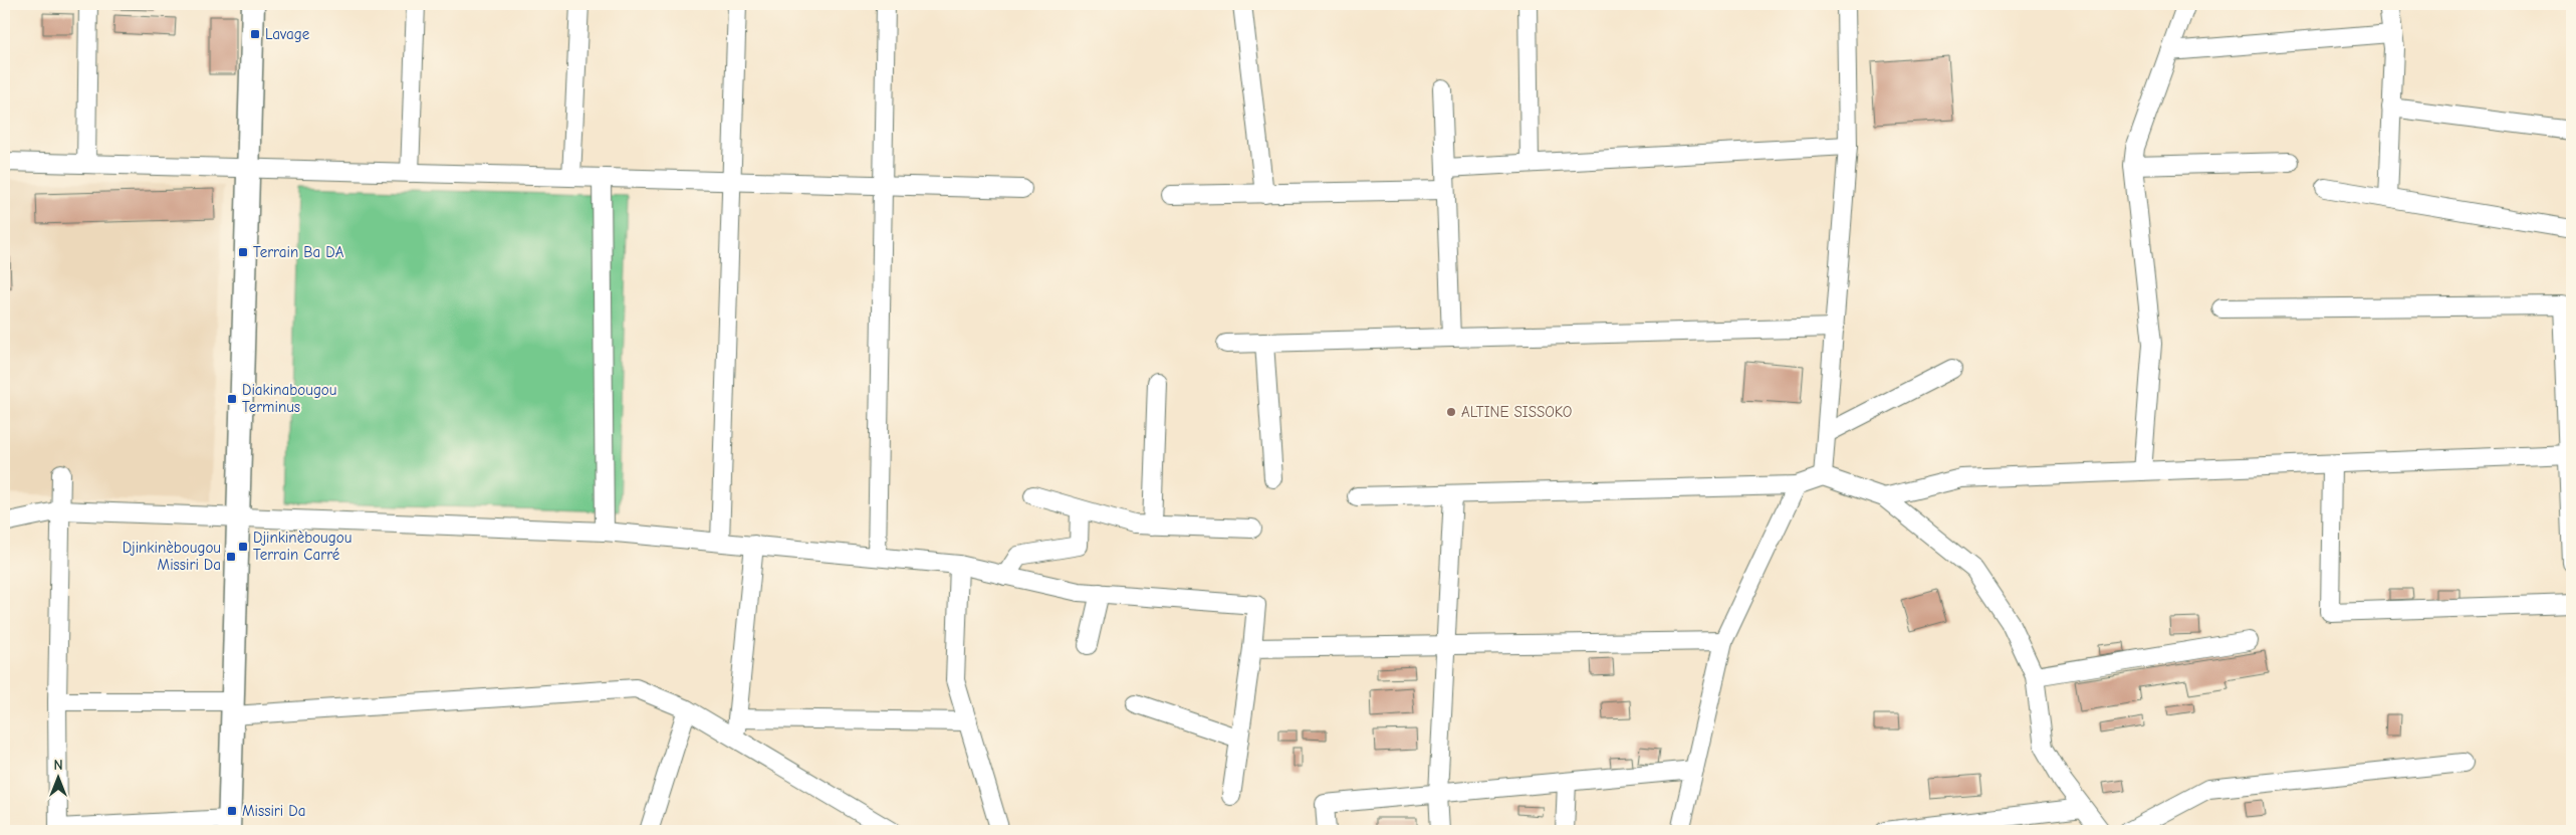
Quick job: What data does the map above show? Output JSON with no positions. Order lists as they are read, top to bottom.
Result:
{
  "places": {
    "transit": [
      "Lavage",
      "Terrain Ba DA",
      "Diakinabougou Terminus",
      "Djinkinèbougou Terrain Carré",
      "Djinkinèbougou Missiri Da",
      "Missiri Da"
    ],
    "other": ["ALTINE SISSOKO"]
  },
  "north": "top"
}
